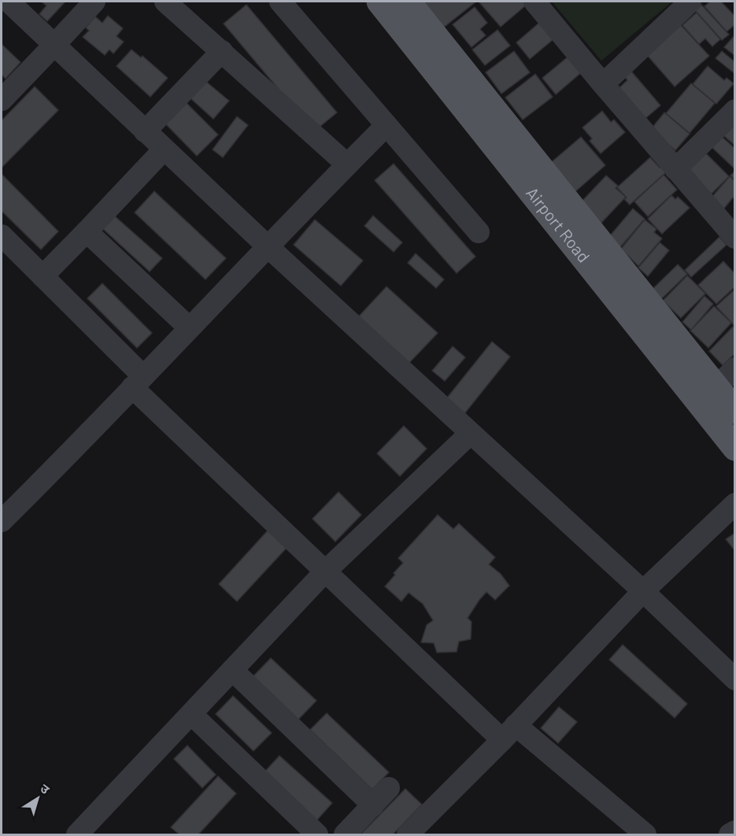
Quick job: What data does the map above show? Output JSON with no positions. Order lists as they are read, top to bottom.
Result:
{
  "streets": {
    "main road": ["Airport Road"]
  },
  "north": "top right"
}
